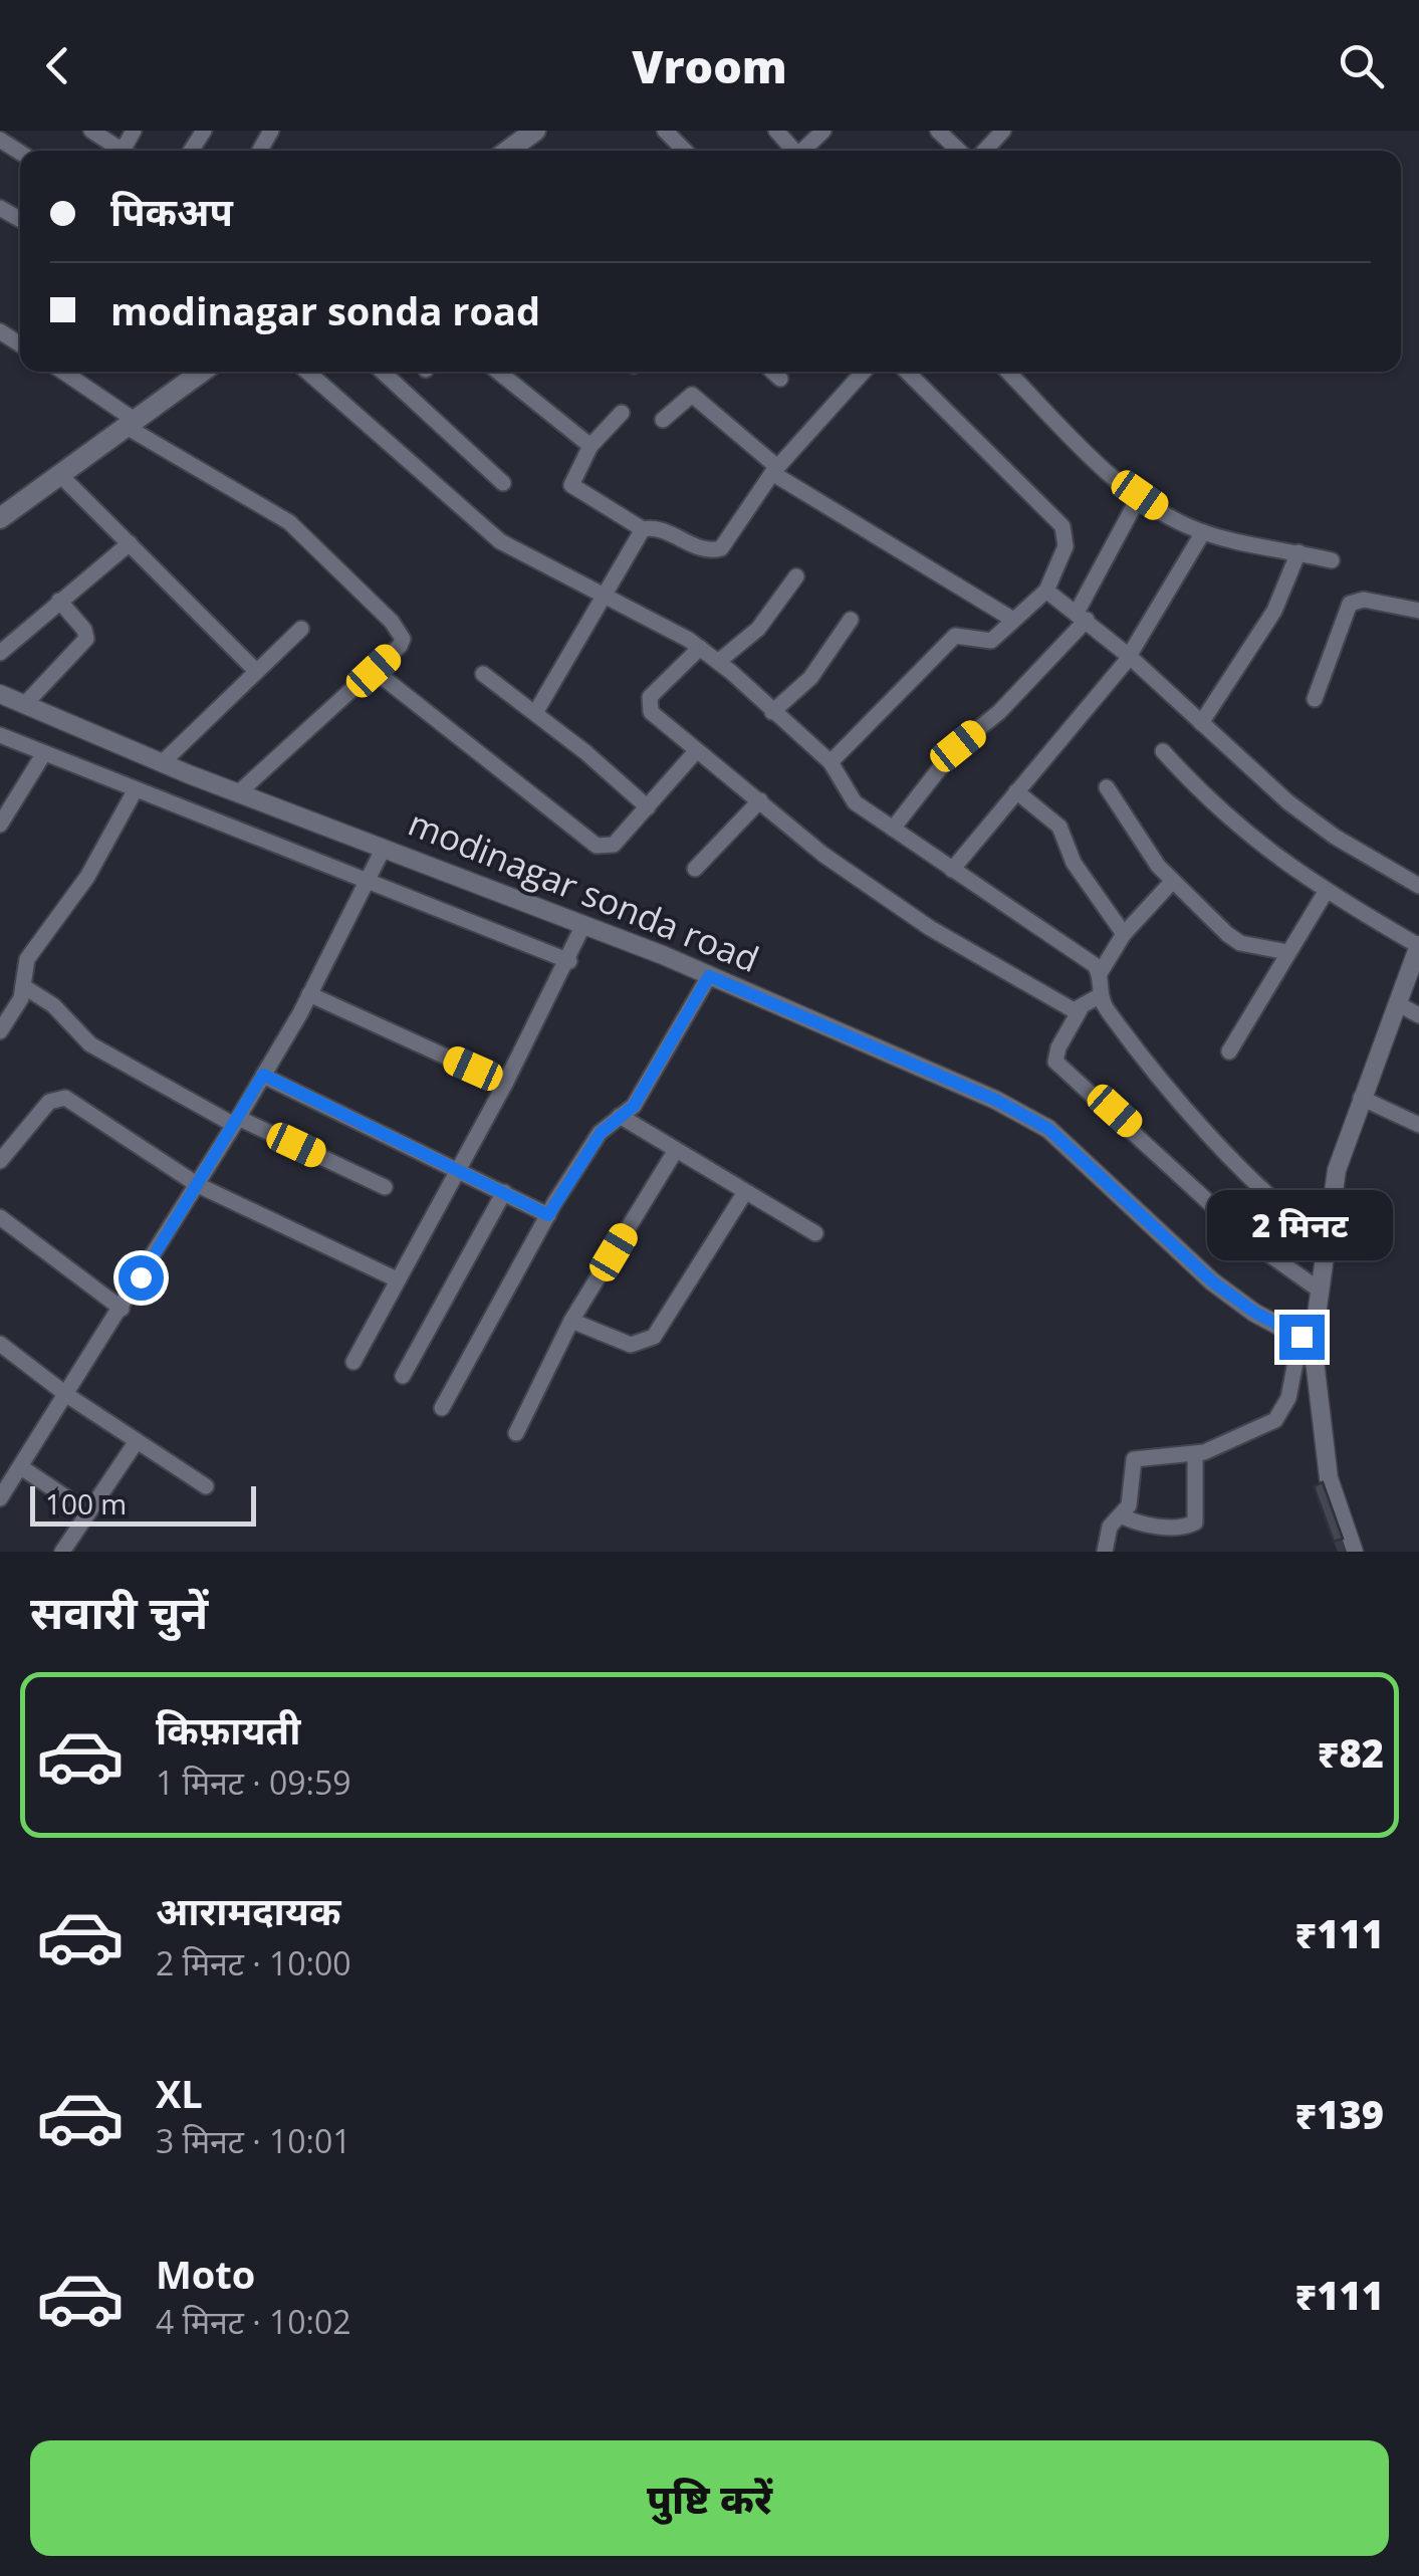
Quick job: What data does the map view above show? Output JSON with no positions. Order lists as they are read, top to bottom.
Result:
{
  "streets": {
    "street": ["modinagar sonda road"]
  },
  "scale_bar": "100 m",
  "page": {
    "header": "Vroom",
    "banner": ["पिकअप", "modinagar sonda road"],
    "bubble": "2 मिनट",
    "scale": "100 m",
    "heading": "सवारी चुनें",
    "list": [
      {
        "name": "किफ़ायती",
        "note": "1 मिनट · 09:59",
        "value": "₹82"
      },
      {
        "name": "आरामदायक",
        "note": "2 मिनट · 10:00",
        "value": "₹111"
      },
      {
        "name": "XL",
        "note": "3 मिनट · 10:01",
        "value": "₹139"
      },
      {
        "name": "Moto",
        "note": "4 मिनट · 10:02",
        "value": "₹111"
      }
    ],
    "buttons": "पुष्टि करें"
  }
}
